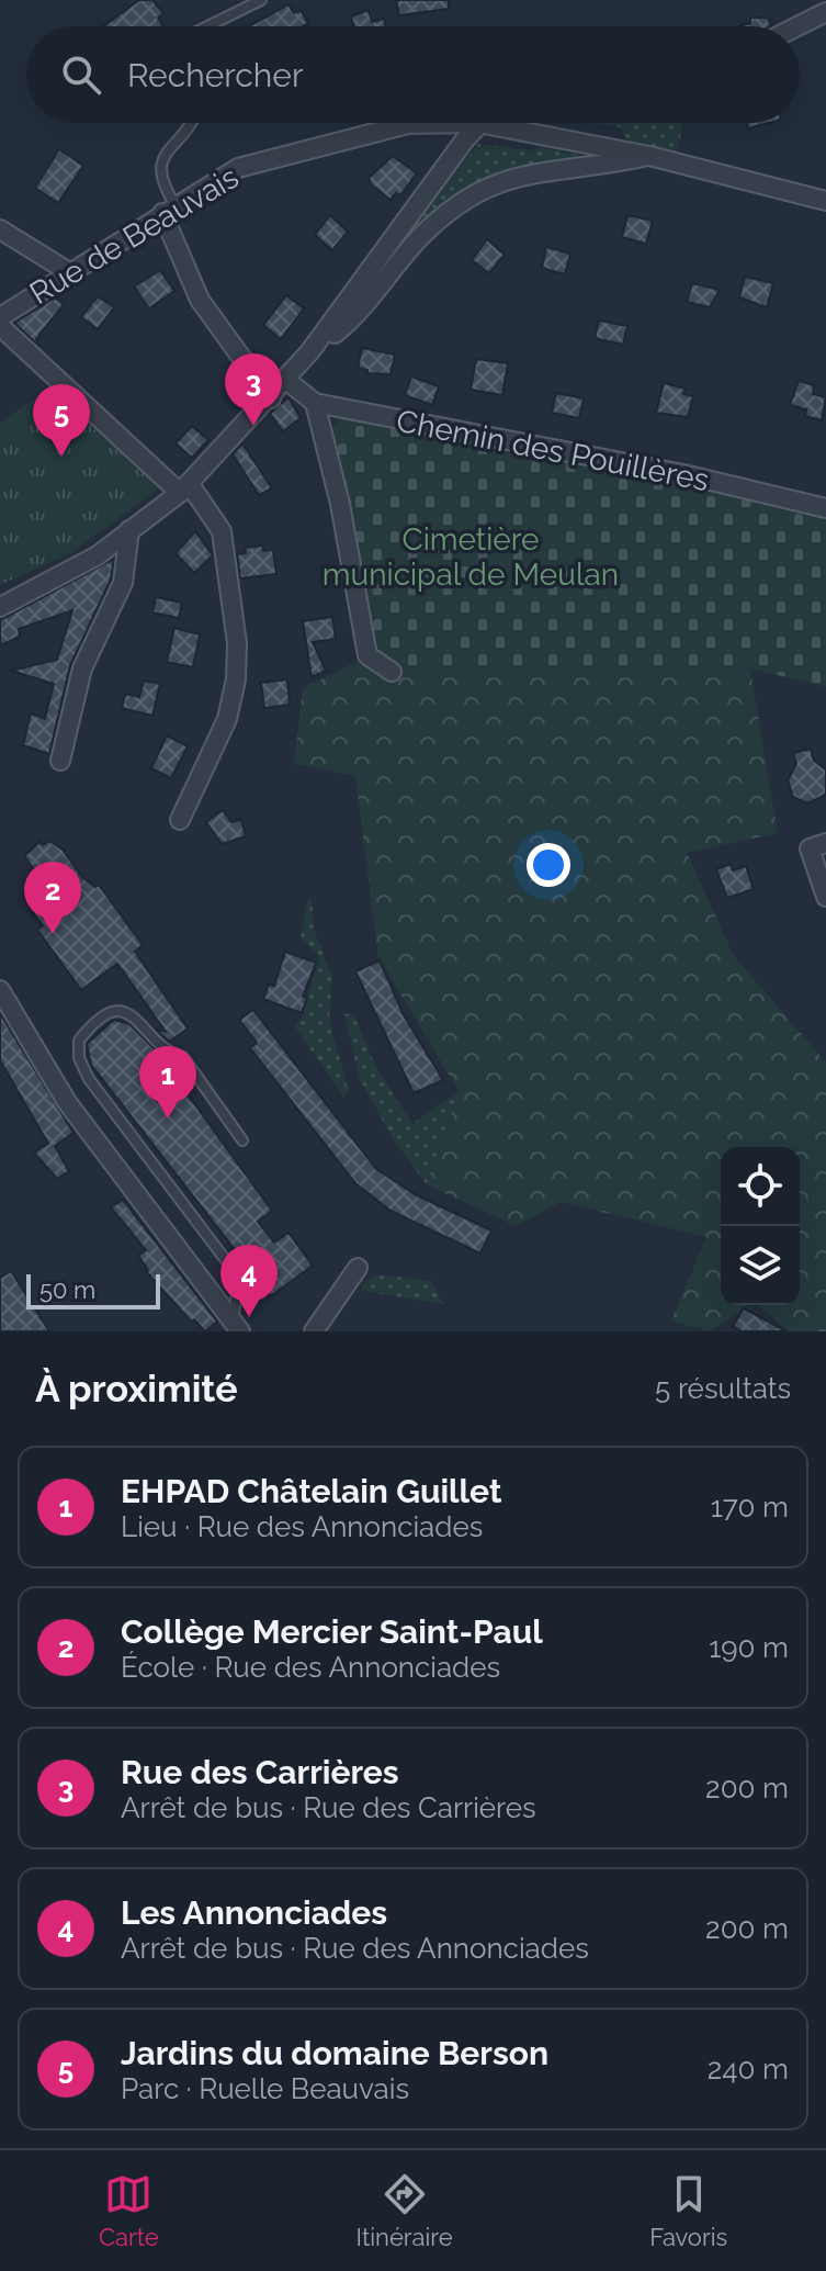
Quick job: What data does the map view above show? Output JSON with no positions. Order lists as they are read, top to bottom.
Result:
{
  "streets": {
    "street": ["Rue de Beauvais", "Chemin des Pouillères"]
  },
  "parks": ["Cimetière municipal de Meulan"],
  "scale_bar": "50 m",
  "page": {
    "search": "Rechercher",
    "pins": [
      "3",
      "5",
      "2",
      "1",
      "4"
    ],
    "scale": "50 m",
    "heading": ["À proximité", "5 résultats"],
    "list": [
      {
        "mark": "1",
        "name": "EHPAD Châtelain Guillet",
        "note": "Lieu · Rue des Annonciades",
        "value": "170 m"
      },
      {
        "mark": "2",
        "name": "Collège Mercier Saint-Paul",
        "note": "École · Rue des Annonciades",
        "value": "190 m"
      },
      {
        "mark": "3",
        "name": "Rue des Carrières",
        "note": "Arrêt de bus · Rue des Carrières",
        "value": "200 m"
      },
      {
        "mark": "4",
        "name": "Les Annonciades",
        "note": "Arrêt de bus · Rue des Annonciades",
        "value": "200 m"
      },
      {
        "mark": "5",
        "name": "Jardins du domaine Berson",
        "note": "Parc · Ruelle Beauvais",
        "value": "240 m"
      }
    ],
    "nav": ["Carte", "Itinéraire", "Favoris"]
  }
}
